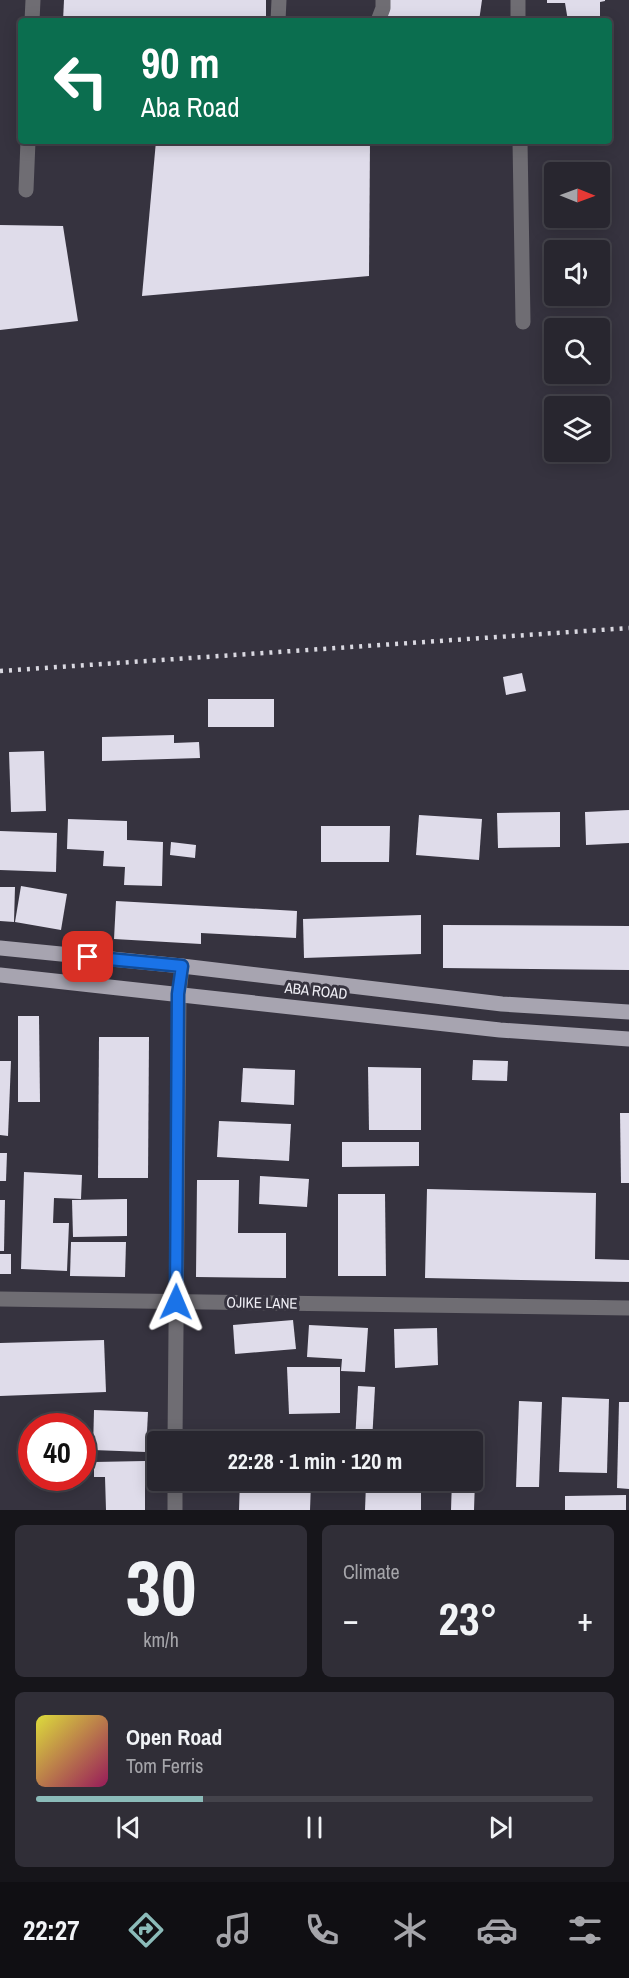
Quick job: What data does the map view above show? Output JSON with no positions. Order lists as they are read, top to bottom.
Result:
{
  "streets": {
    "main road": ["ABA ROAD"],
    "street": ["OJIKE LANE"]
  },
  "north": "right",
  "page": {
    "turn": ["90 m", "Aba Road"],
    "limit": "40",
    "trip": "22:28 · 1 min · 120 m",
    "tile": [
      ["30", "km/h"],
      "Climate"
    ],
    "heat": ["−", "23°", "+"],
    "song": ["Open Road", "Tom Ferris"],
    "tabs": "22:27"
  }
}
